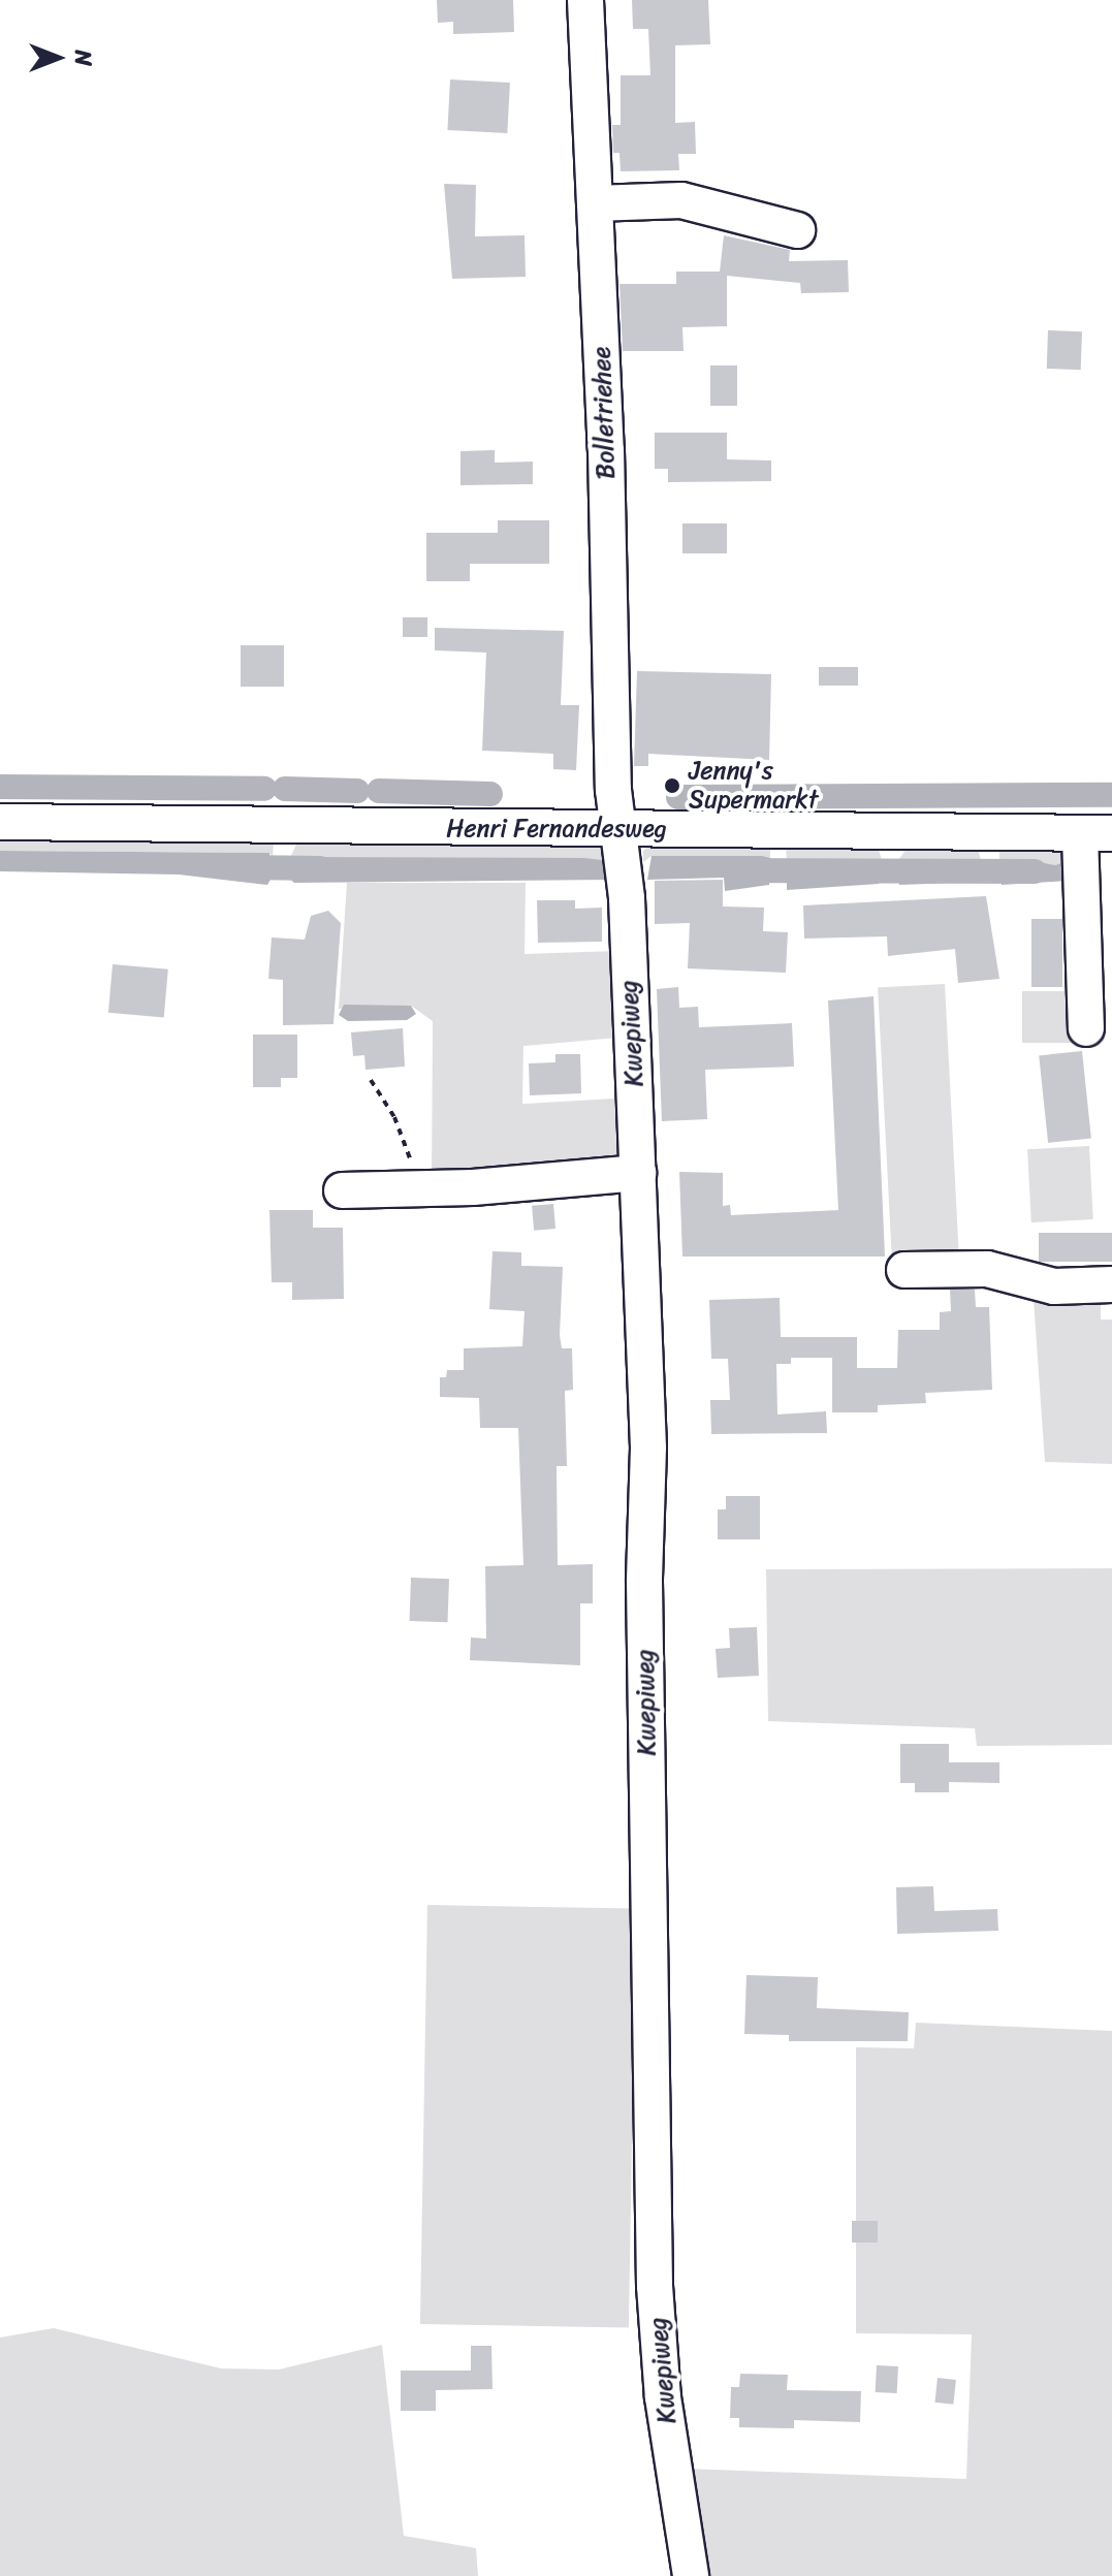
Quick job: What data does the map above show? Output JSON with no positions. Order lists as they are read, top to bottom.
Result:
{
  "streets": {
    "street": ["Bolletriehee", "Henri Fernandesweg", "Kwepiweg"]
  },
  "crossings": [
    ["Bolletriehee", "Henri Fernandesweg"],
    ["Bolletriehee", "Kwepiweg"],
    ["Henri Fernandesweg", "Kwepiweg"]
  ],
  "places": ["Jenny's Supermarkt"],
  "north": "right"
}
